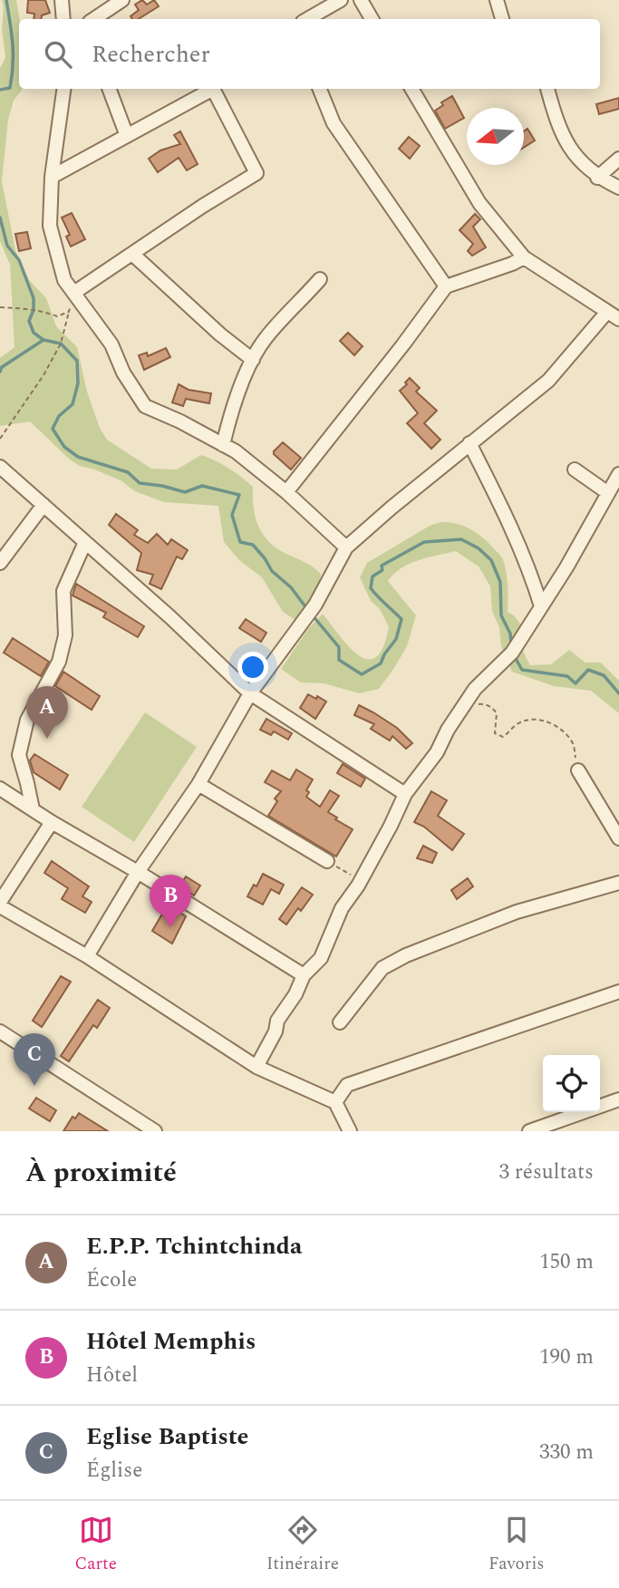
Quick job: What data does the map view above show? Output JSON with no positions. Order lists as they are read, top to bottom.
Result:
{
  "north": "left",
  "page": {
    "search": "Rechercher",
    "pins": ["A", "B", "C"],
    "heading": ["À proximité", "3 résultats"],
    "list": [
      {
        "mark": "A",
        "name": "E.P.P. Tchintchinda",
        "note": "École",
        "value": "150 m"
      },
      {
        "mark": "B",
        "name": "Hôtel Memphis",
        "note": "Hôtel",
        "value": "190 m"
      },
      {
        "mark": "C",
        "name": "Eglise Baptiste",
        "note": "Église",
        "value": "330 m"
      }
    ],
    "nav": ["Carte", "Itinéraire", "Favoris"]
  }
}
